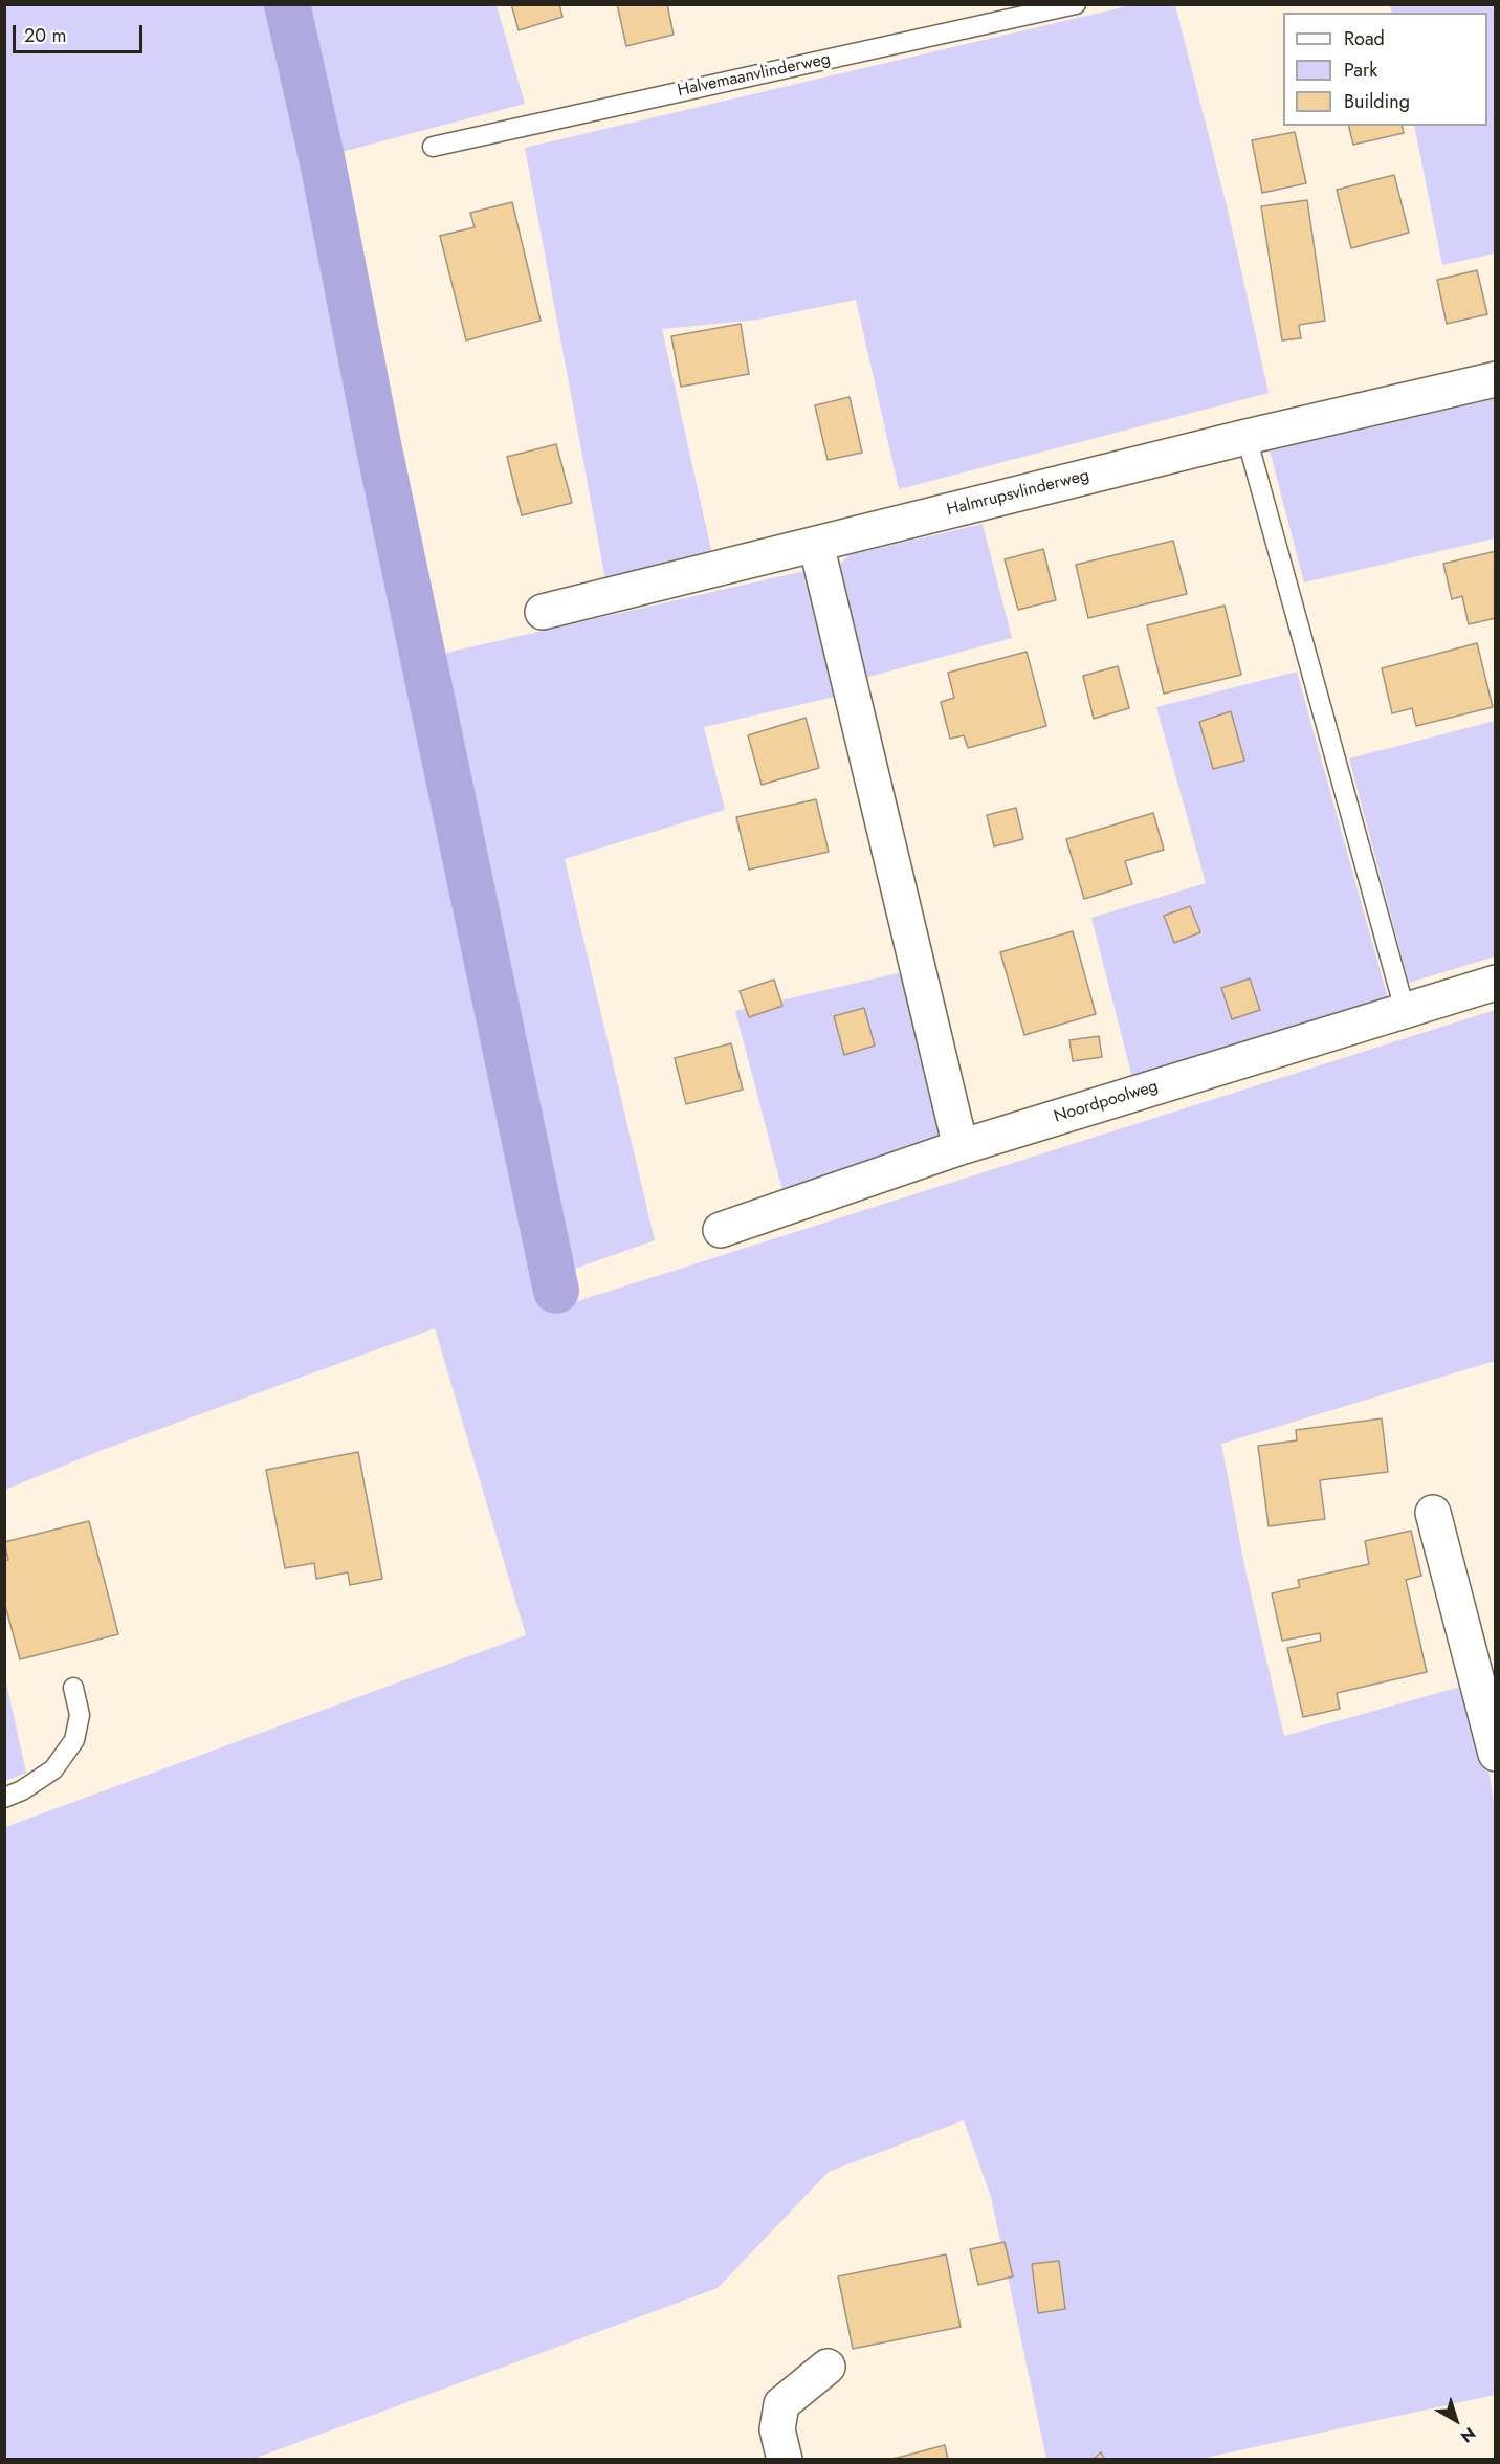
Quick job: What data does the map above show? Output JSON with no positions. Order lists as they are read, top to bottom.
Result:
{
  "streets": {
    "street": ["Halmrupsvlinderweg", "Noordpoolweg"],
    "lane": ["Halvemaanvlinderweg"]
  },
  "legend": ["Road", "Park", "Building"],
  "scale_bar": "20 m",
  "north": "bottom right"
}
